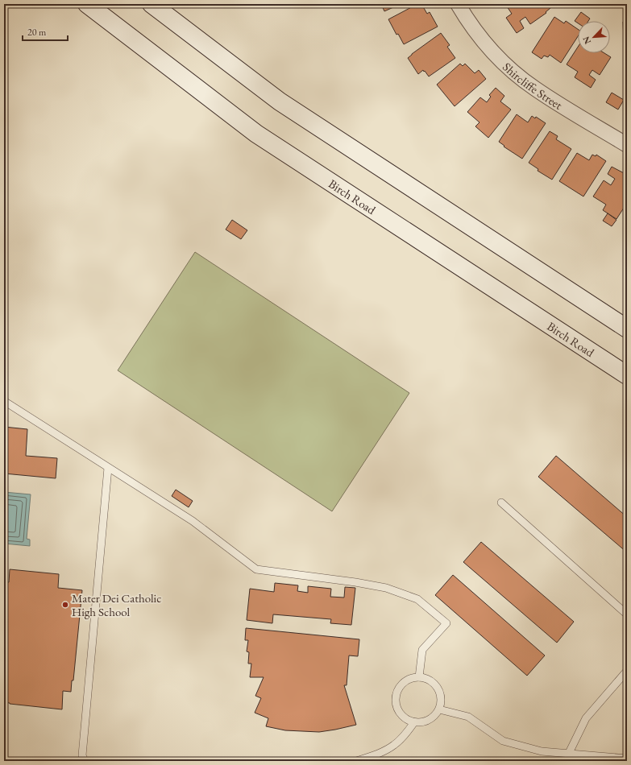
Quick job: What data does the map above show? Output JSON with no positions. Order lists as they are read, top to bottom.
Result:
{
  "streets": {
    "main road": ["Birch Road"],
    "street": ["Shircliffe Street"]
  },
  "places": ["Mater Dei Catholic High School"],
  "scale_bar": "20 m",
  "north": "bottom left"
}
